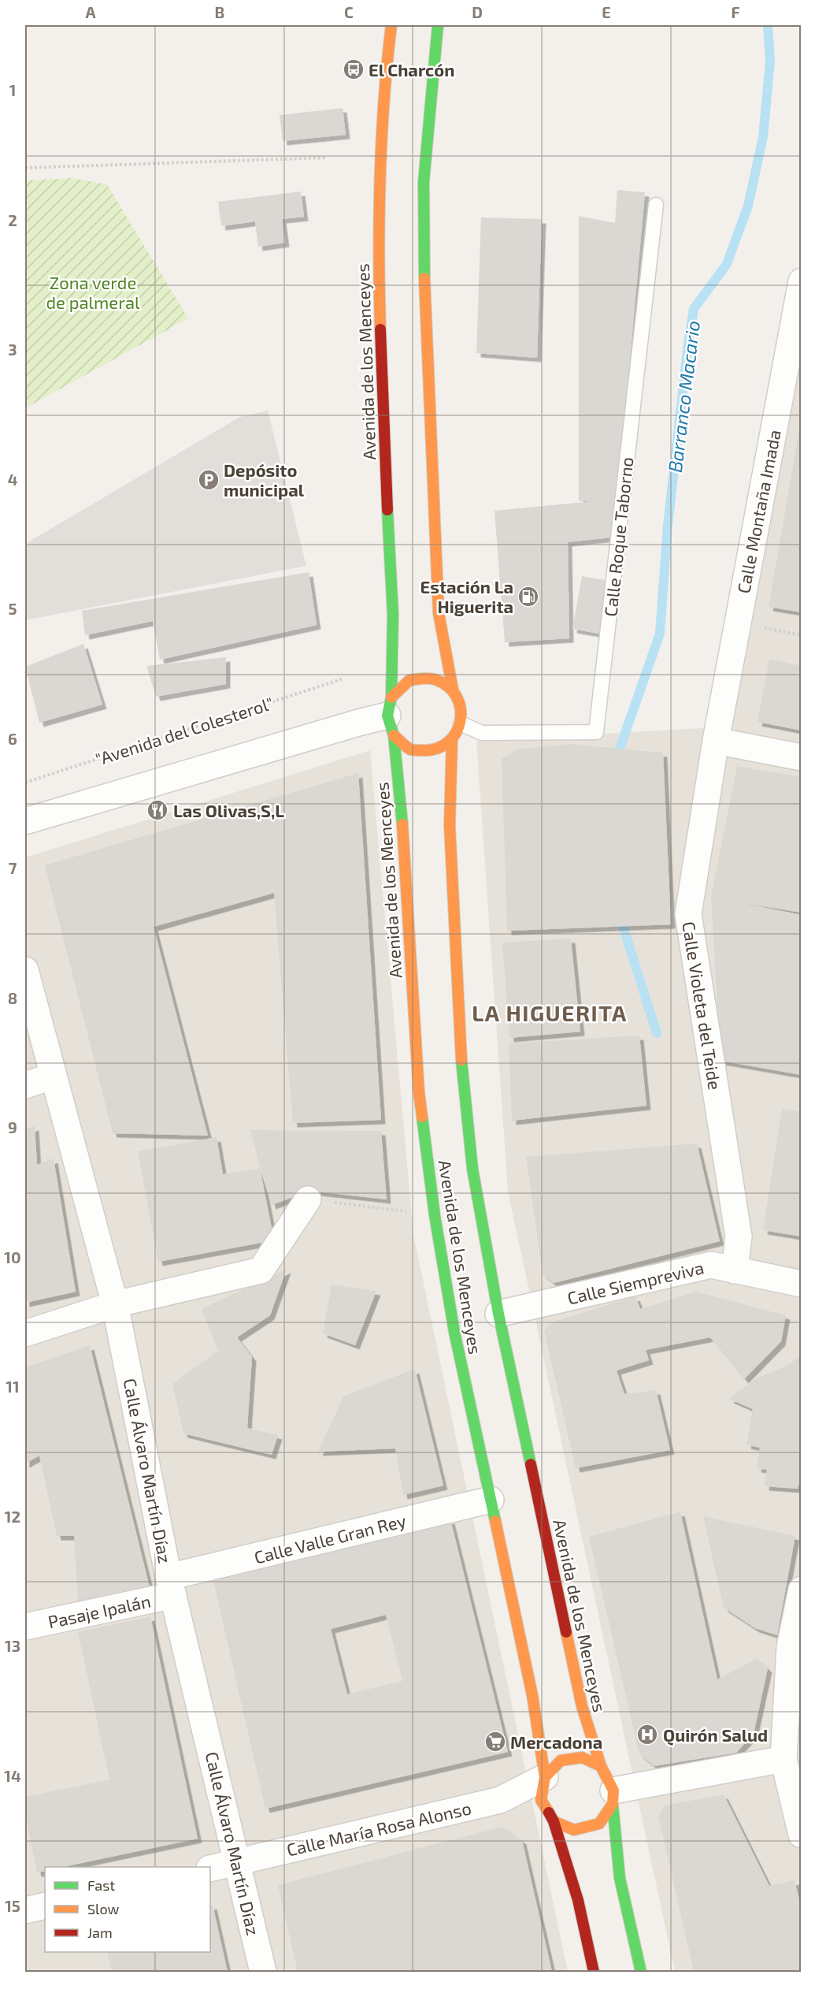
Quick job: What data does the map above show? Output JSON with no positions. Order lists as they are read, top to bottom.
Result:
{
  "streets": {
    "main road": ["Avenida de los Menceyes"],
    "street": [
      "Calle Montaña Imada",
      "Calle Violeta del Teide",
      "Calle Siempreviva",
      "Calle Álvaro Martín Díaz",
      "Calle Valle Gran Rey",
      "Pasaje Ipalán",
      "Calle María Rosa Alonso"
    ],
    "lane": ["Calle Roque Taborno"],
    "path": ["\"Avenida del Colesterol\""]
  },
  "crossings": [
    ["Avenida de los Menceyes", "Calle Roque Taborno"],
    ["Avenida de los Menceyes", "Calle Siempreviva"],
    ["Avenida de los Menceyes", "Calle Valle Gran Rey"],
    ["Avenida de los Menceyes", "Calle María Rosa Alonso"],
    ["Calle Montaña Imada", "Calle Violeta del Teide"],
    ["Calle Violeta del Teide", "Calle Siempreviva"],
    ["Calle Álvaro Martín Díaz", "Calle Valle Gran Rey"],
    ["Calle Álvaro Martín Díaz", "Pasaje Ipalán"],
    ["Calle Álvaro Martín Díaz", "Calle María Rosa Alonso"],
    ["Calle Valle Gran Rey", "Pasaje Ipalán"]
  ],
  "districts": ["LA HIGUERITA"],
  "water": ["Barranco Macario"],
  "parks": ["Zona verde de palmeral"],
  "places": {
    "bus stop": ["El Charcón"],
    "parking": ["Depósito municipal"],
    "fuel station": ["Estación La Higuerita"],
    "restaurant": ["Las Olivas,S,L"],
    "hospital": ["Quirón Salud"],
    "supermarket": ["Mercadona"]
  },
  "legend": ["Fast", "Slow", "Jam"],
  "grid": {
    "columns": [
      "A",
      "B",
      "C",
      "D",
      "E",
      "F"
    ],
    "rows": [
      "1",
      "2",
      "3",
      "4",
      "5",
      "6",
      "7",
      "8",
      "9",
      "10",
      "11",
      "12",
      "13",
      "14",
      "15"
    ]
  }
}
